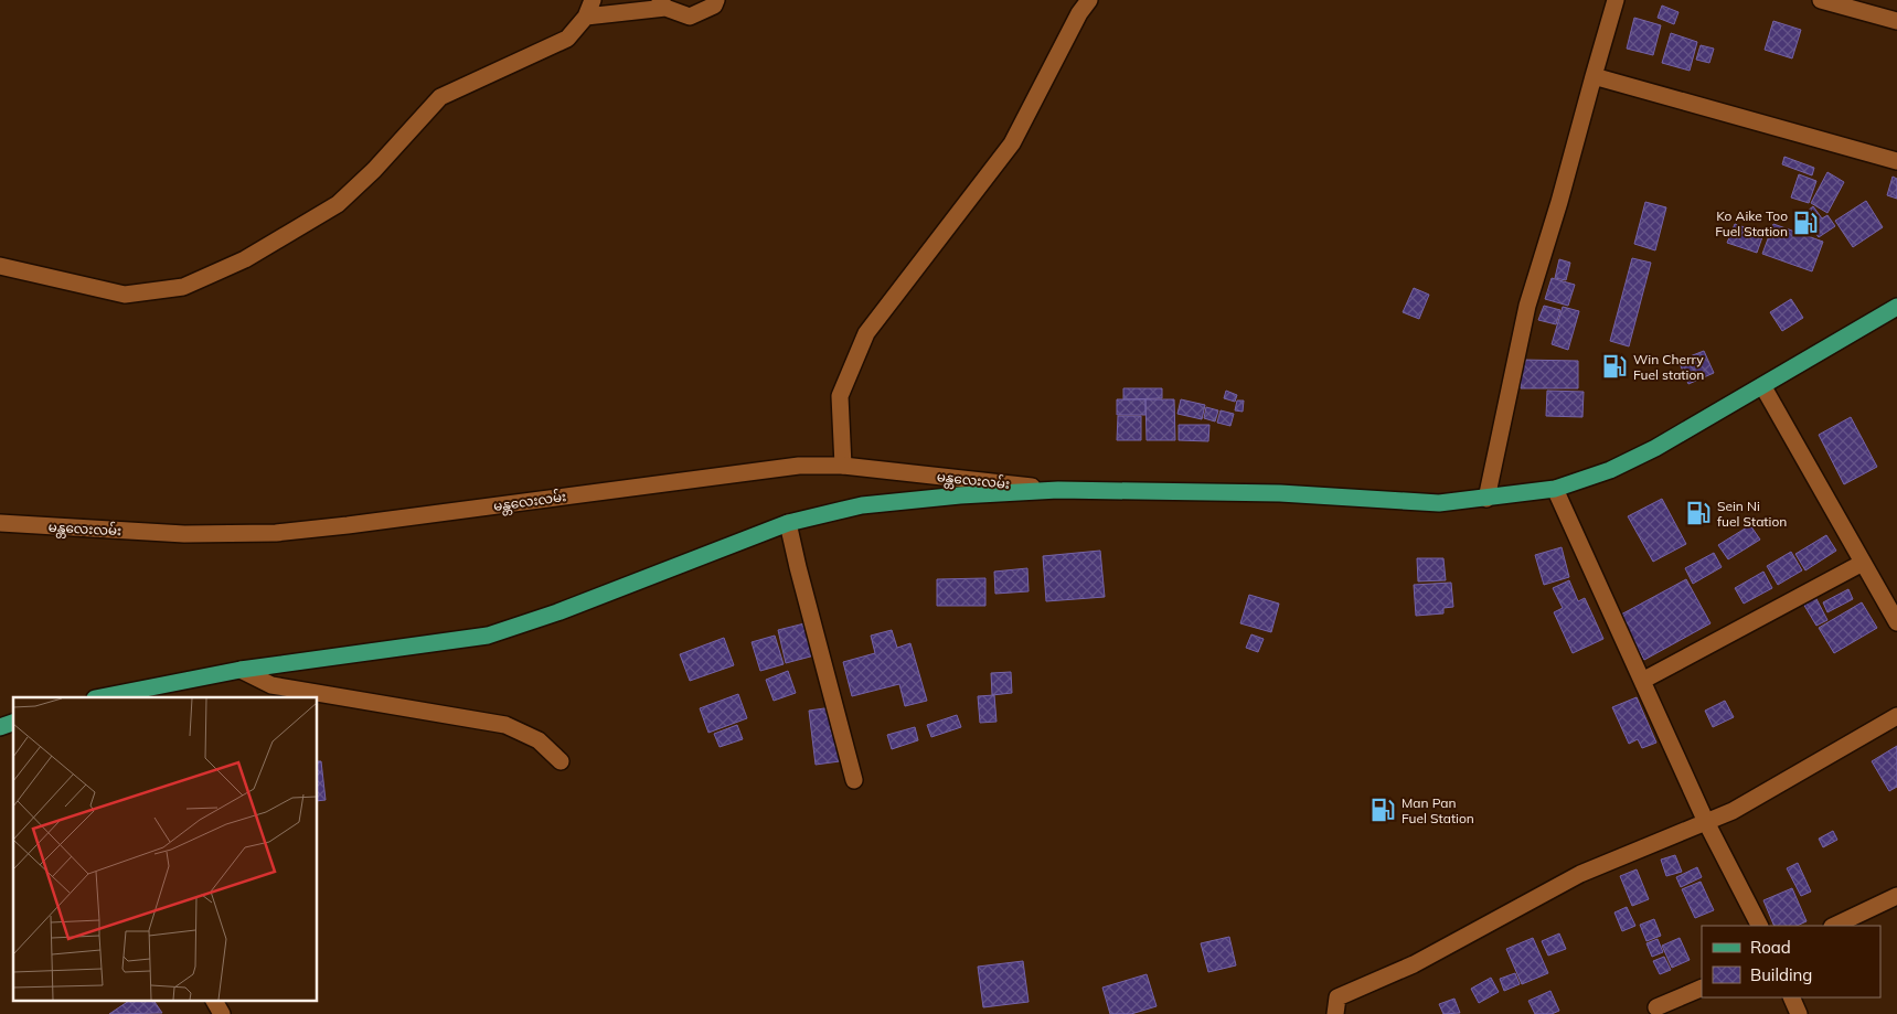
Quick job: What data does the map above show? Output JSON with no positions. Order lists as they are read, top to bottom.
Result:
{
  "streets": {
    "street": ["မန္တလေးလမ်း"]
  },
  "places": {
    "fuel station": [
      "Ko Aike Too Fuel Station",
      "Win Cherry Fuel station",
      "Sein Ni fuel Station",
      "Man Pan Fuel Station"
    ]
  },
  "legend": ["Road", "Building"]
}
